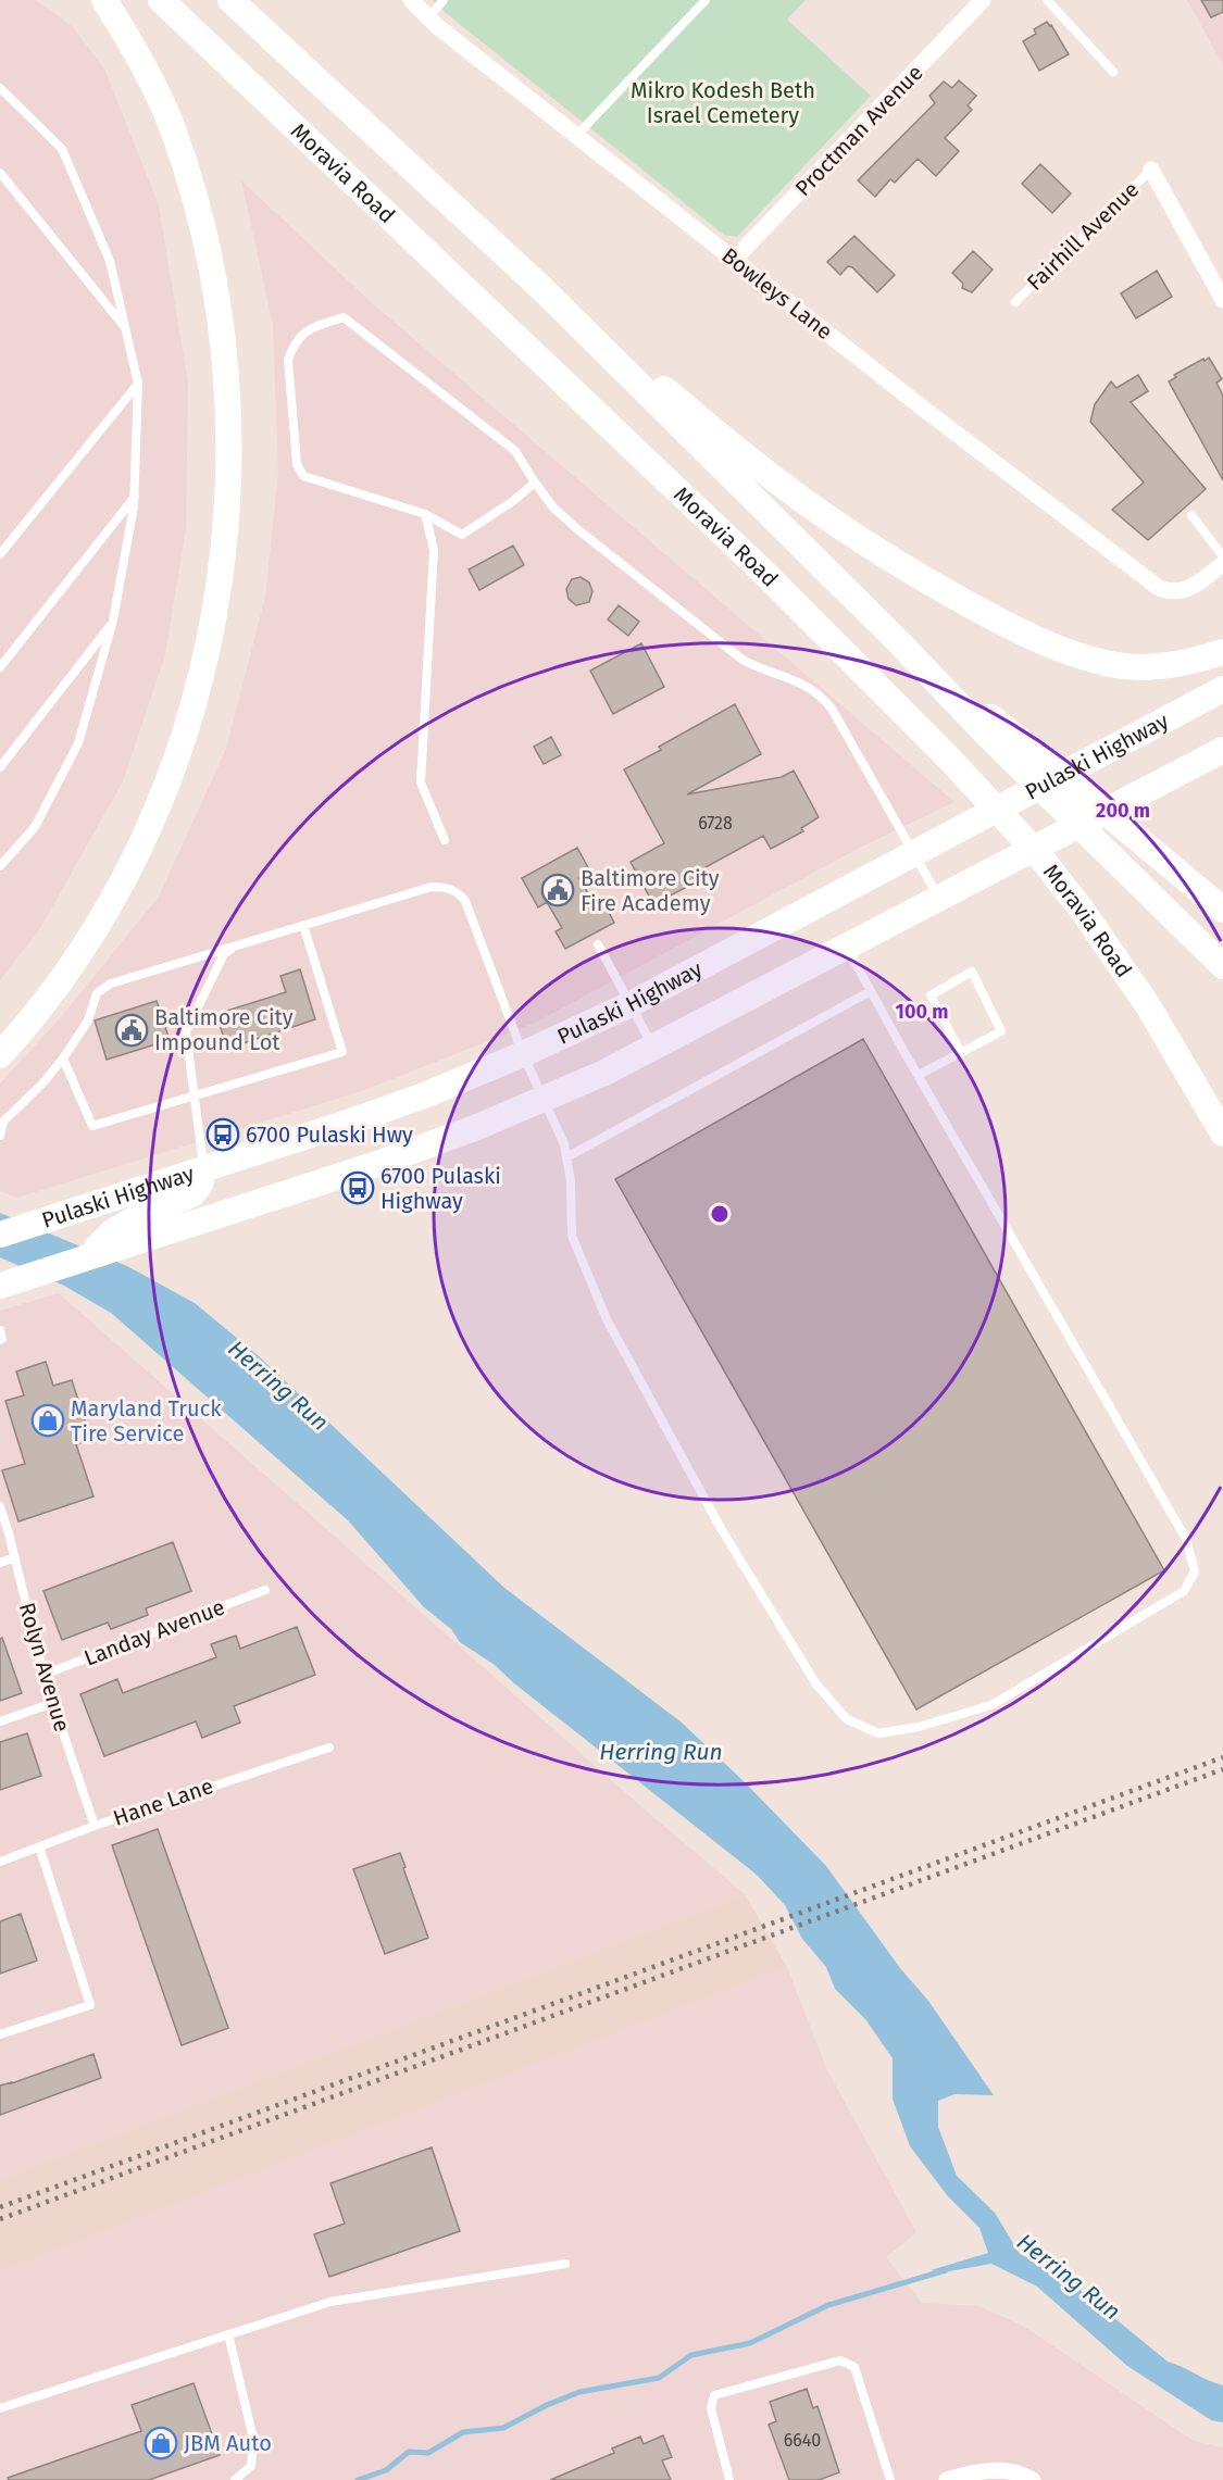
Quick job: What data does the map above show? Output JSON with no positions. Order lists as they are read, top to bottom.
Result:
{
  "streets": {
    "main road": ["Moravia Road", "Pulaski Highway"],
    "street": ["Proctman Avenue", "Bowleys Lane"],
    "lane": [
      "Fairhill Avenue",
      "Landay Avenue",
      "Rolyn Avenue",
      "Hane Lane"
    ]
  },
  "crossings": [
    ["Proctman Avenue", "Bowleys Lane"],
    ["Landay Avenue", "Rolyn Avenue"],
    ["Rolyn Avenue", "Hane Lane"]
  ],
  "water": ["Herring Run"],
  "parks": ["Mikro Kodesh Beth Israel Cemetery"],
  "places": {
    "public building": ["Baltimore City Fire Academy", "Baltimore City Impound Lot"],
    "bus stop": ["6700 Pulaski Hwy", "6700 Pulaski Highway"],
    "shop": ["Maryland Truck Tire Service", "JBM Auto"]
  },
  "house_numbers": ["6728", "6640"],
  "rings": ["200 m", "100 m"]
}
